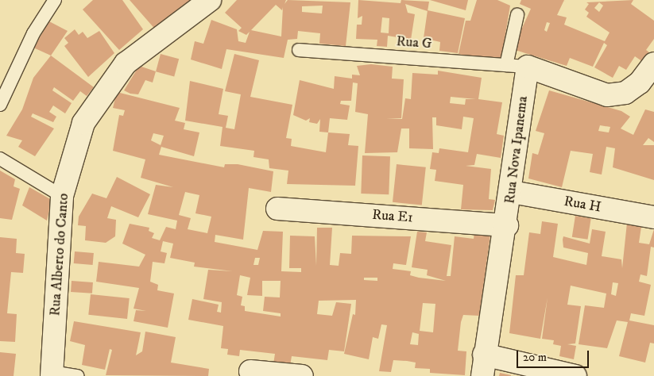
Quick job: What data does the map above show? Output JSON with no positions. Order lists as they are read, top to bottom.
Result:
{
  "streets": {
    "street": [
      "Rua Nova Ipanema",
      "Rua H",
      "Rua E1",
      "Rua Alberto do Canto"
    ],
    "lane": ["Rua G"]
  },
  "crossings": [
    ["Rua G", "Rua Nova Ipanema"],
    ["Rua Nova Ipanema", "Rua H"],
    ["Rua Nova Ipanema", "Rua E1"]
  ],
  "scale_bar": "20 m"
}
